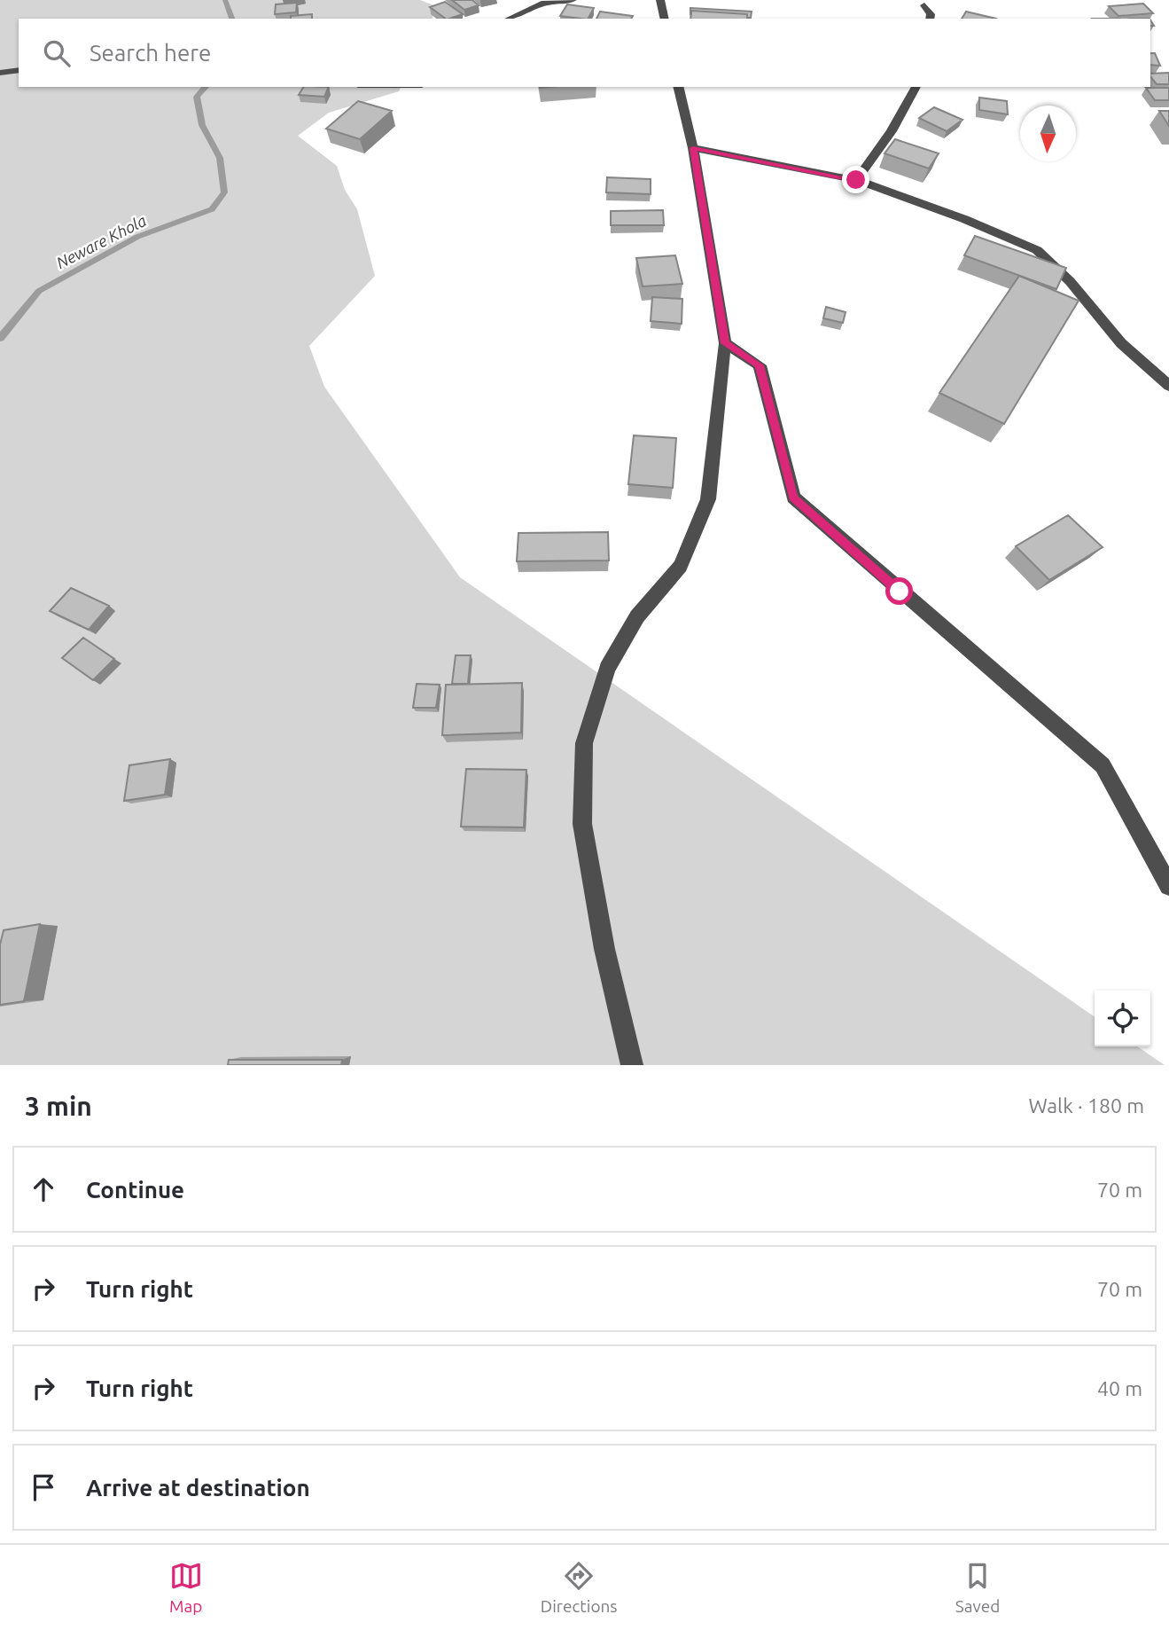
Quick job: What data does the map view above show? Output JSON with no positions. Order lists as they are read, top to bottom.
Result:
{
  "water": ["Neware Khola"],
  "north": "bottom",
  "page": {
    "search": "Search here",
    "heading": ["3 min", "Walk · 180 m"],
    "list": [
      ["Continue", "70 m"],
      ["Turn right", "70 m"],
      ["Turn right", "40 m"],
      "Arrive at destination"
    ],
    "nav": ["Map", "Directions", "Saved"]
  }
}
